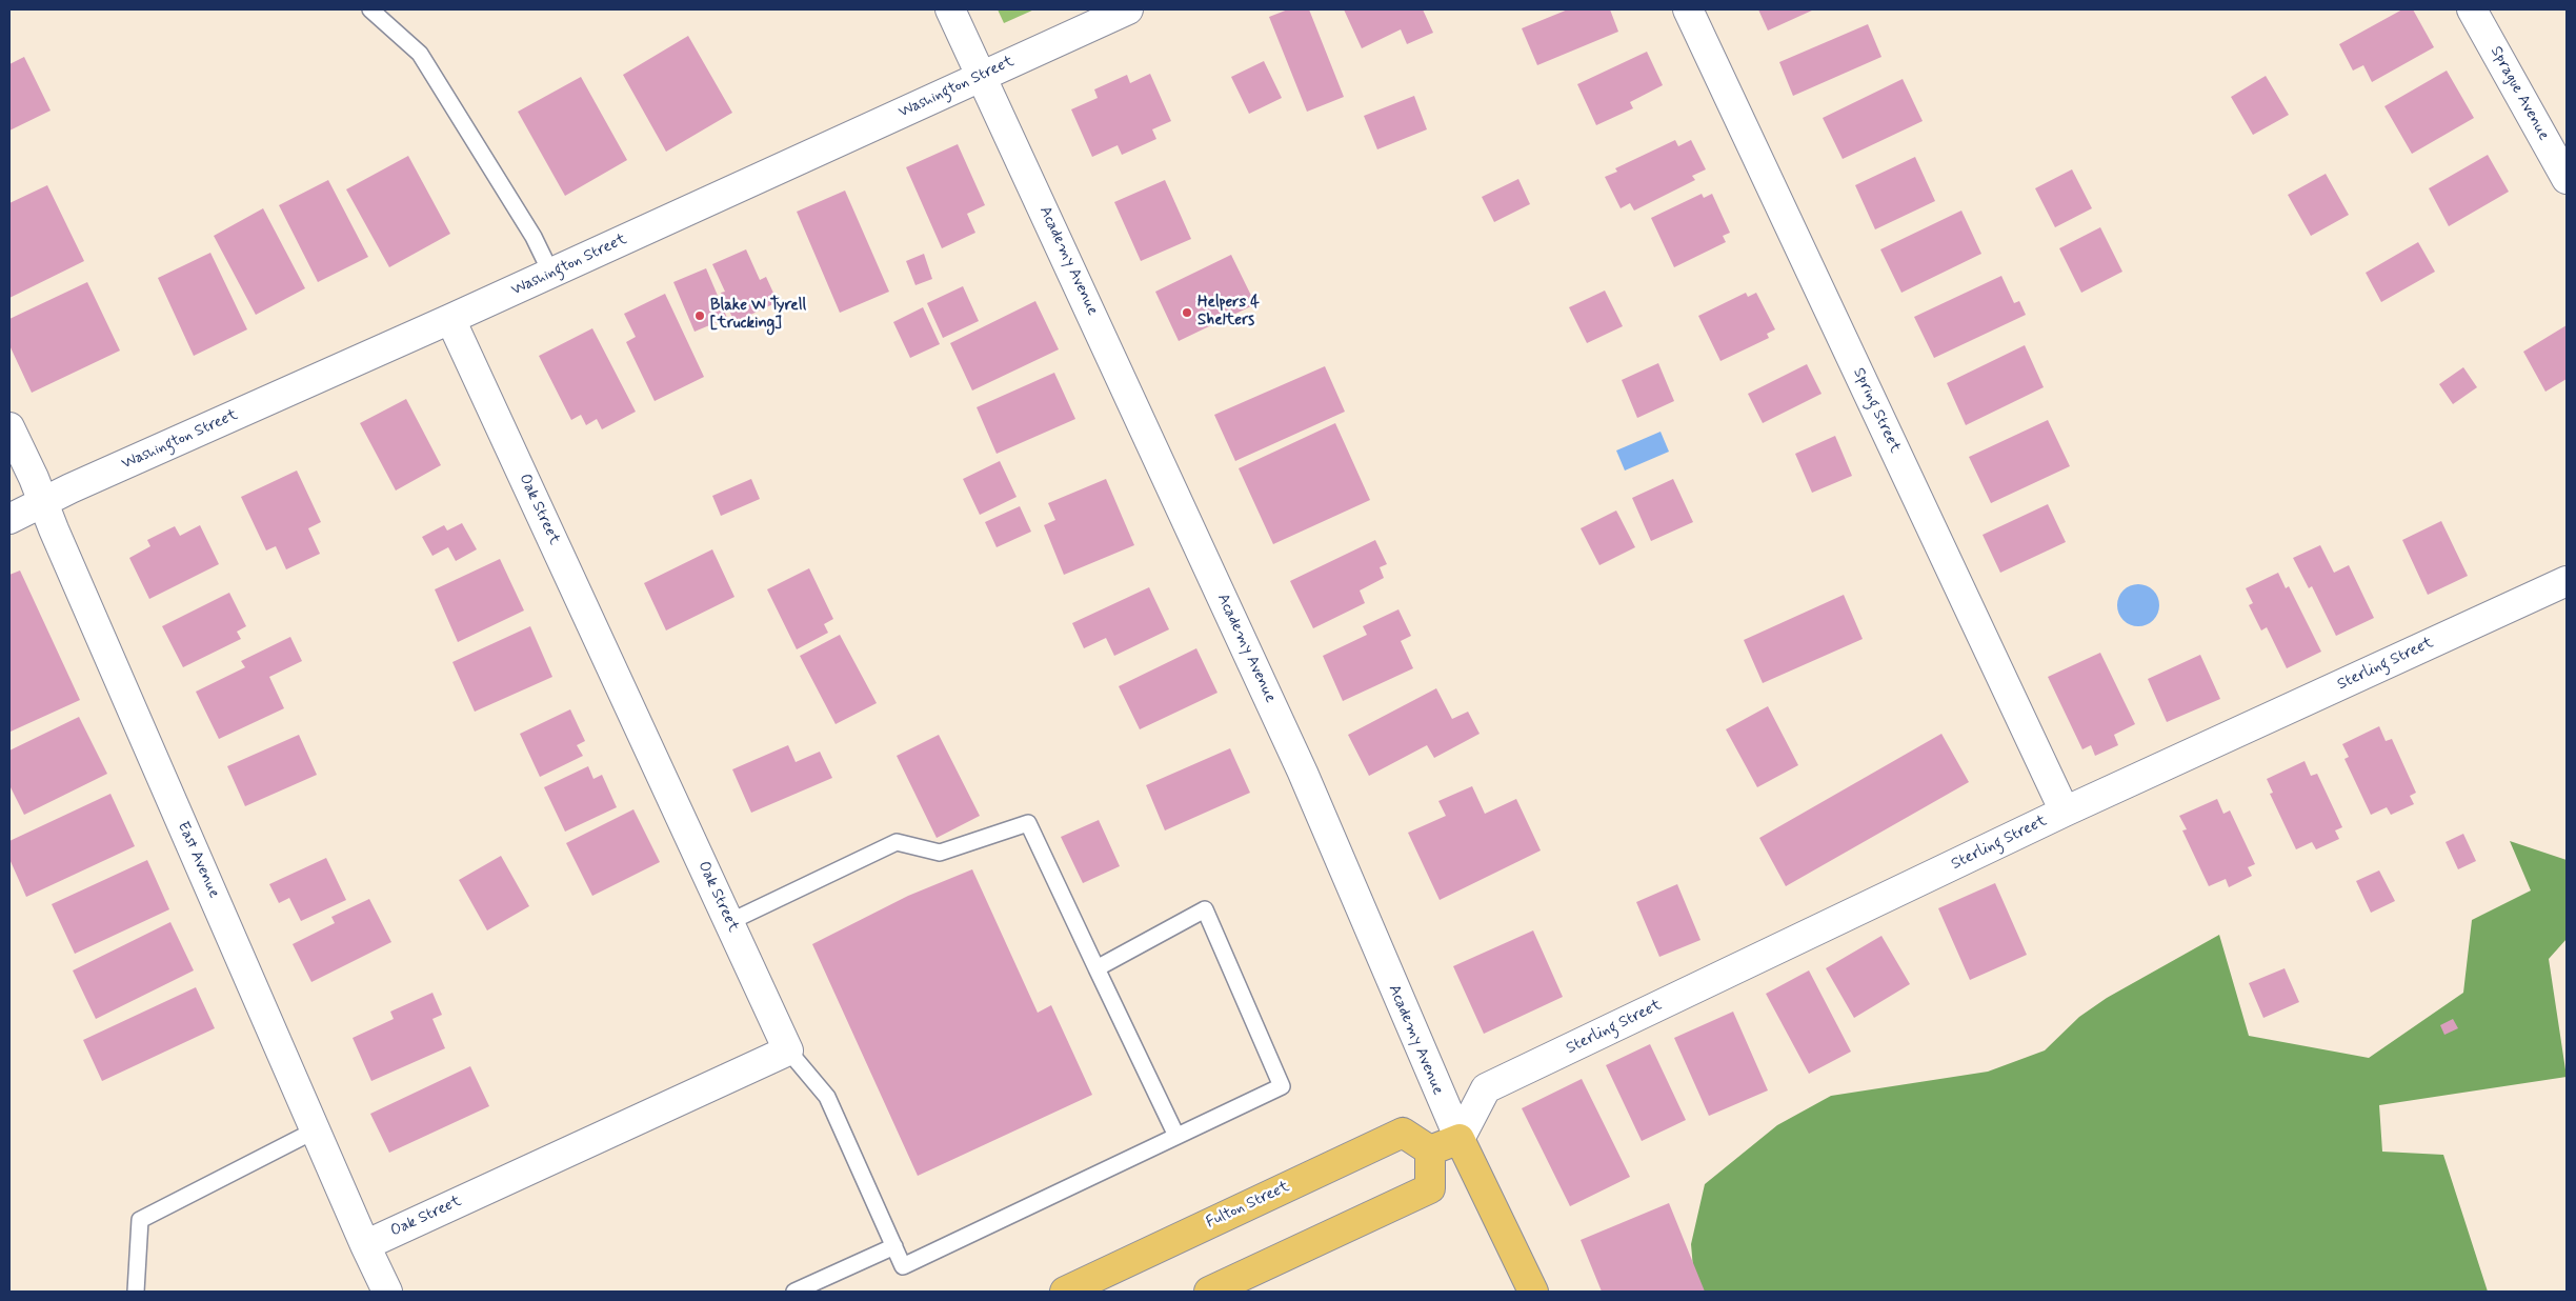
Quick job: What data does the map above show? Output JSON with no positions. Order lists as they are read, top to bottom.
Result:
{
  "streets": {
    "main road": ["Academy Avenue", "Fulton Street"],
    "street": [
      "Washington Street",
      "Sprague Avenue",
      "Spring Street",
      "Oak Street",
      "Sterling Street",
      "East Avenue"
    ]
  },
  "crossings": [
    ["Washington Street", "Academy Avenue"],
    ["Washington Street", "Oak Street"],
    ["Washington Street", "East Avenue"],
    ["Academy Avenue", "Sterling Street"],
    ["Spring Street", "Sterling Street"],
    ["Oak Street", "East Avenue"]
  ],
  "places": ["Helpers 4 Shelters", "Blake W Tyrell [trucking]"]
}
